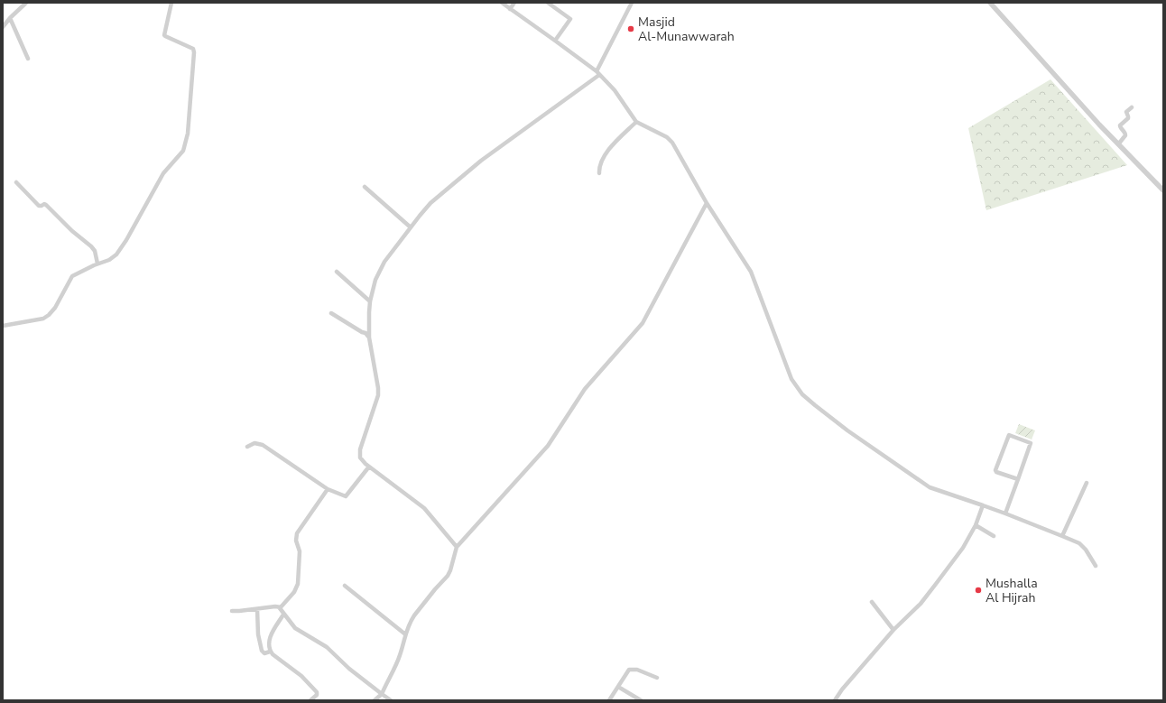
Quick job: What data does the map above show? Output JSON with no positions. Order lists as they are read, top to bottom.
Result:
{
  "places": ["Masjid Al-Munawwarah", "Mushalla Al Hijrah"]
}
